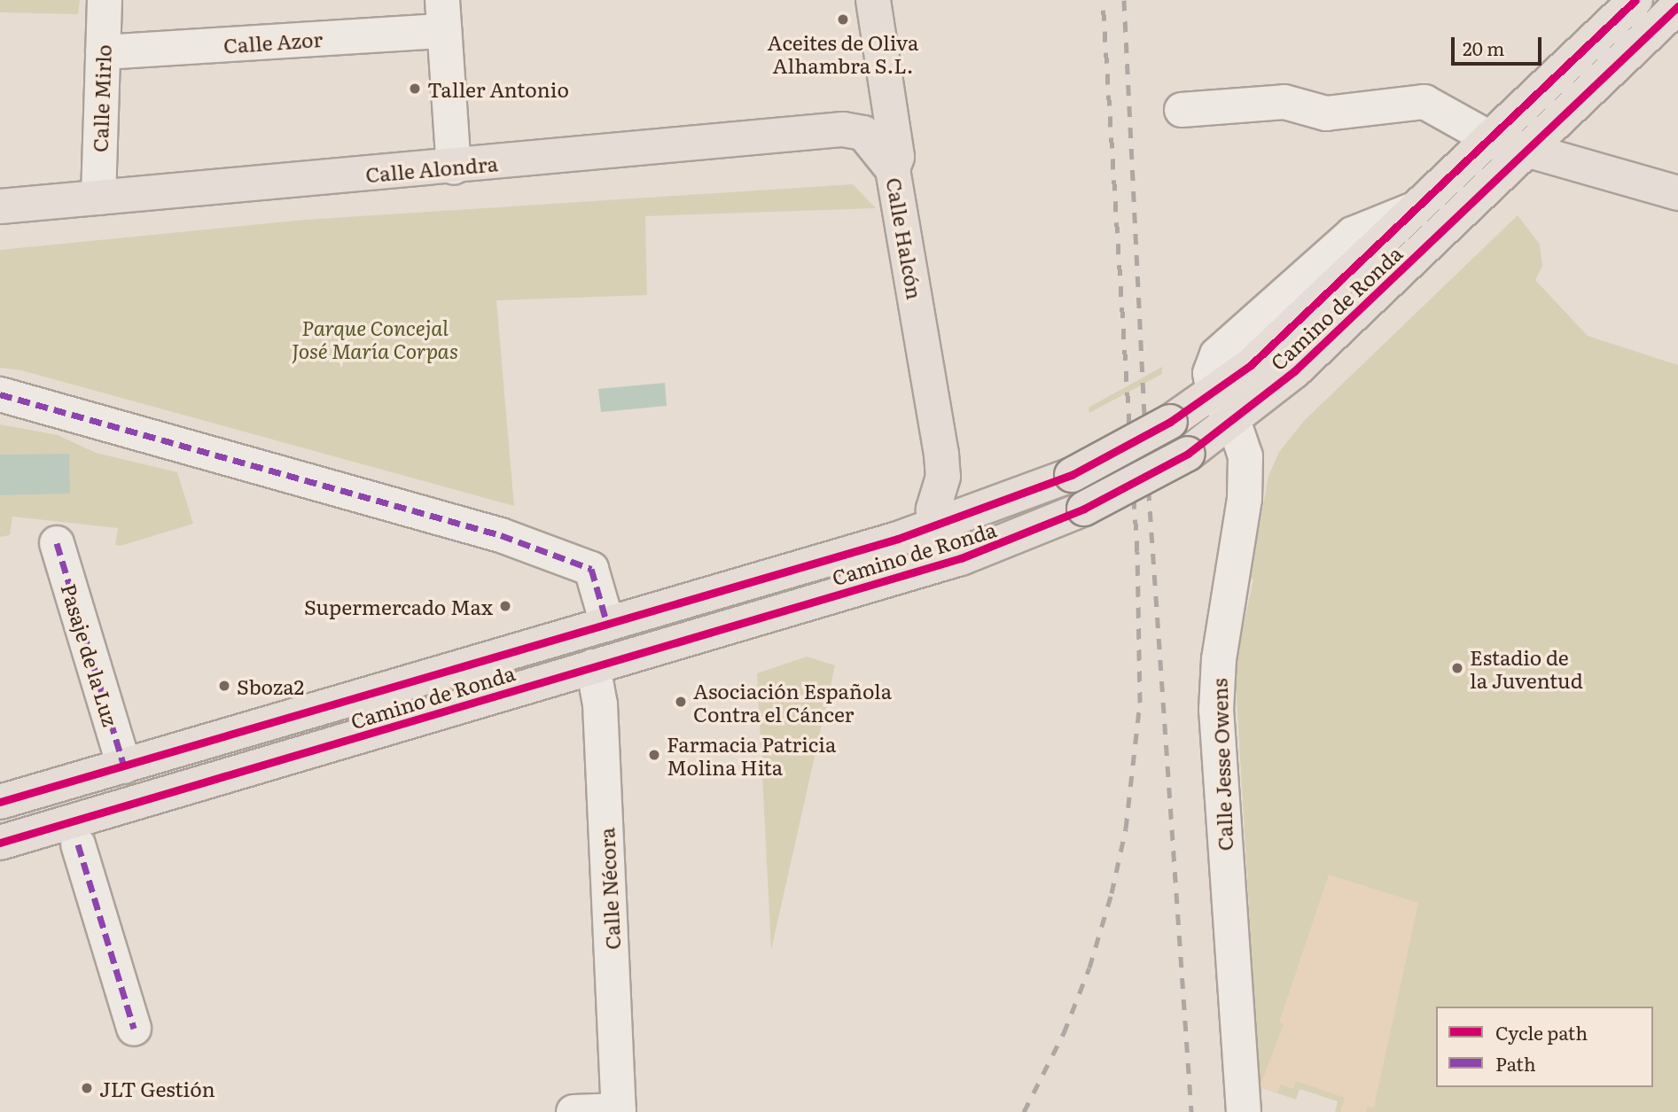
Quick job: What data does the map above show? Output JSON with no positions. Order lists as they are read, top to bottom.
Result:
{
  "streets": {
    "main road": ["Calle Alondra", "Calle Halcón", "Camino de Ronda"],
    "street": [
      "Calle Azor",
      "Calle Mirlo",
      "Pasaje de la Luz",
      "Calle Jesse Owens",
      "Calle Nécora"
    ]
  },
  "crossings": [
    ["Calle Azor", "Calle Mirlo"],
    ["Calle Mirlo", "Calle Alondra"],
    ["Calle Halcón", "Camino de Ronda"],
    ["Camino de Ronda", "Pasaje de la Luz"],
    ["Camino de Ronda", "Calle Jesse Owens"],
    ["Camino de Ronda", "Calle Nécora"]
  ],
  "parks": ["Parque Concejal José María Corpas"],
  "places": [
    "Aceites de Oliva Alhambra S.L.",
    "Taller Antonio",
    "Supermercado Max",
    "Estadio de la Juventud",
    "Sboza2",
    "Asociación Española Contra el Cáncer",
    "Farmacia Patricia Molina Hita",
    "JLT Gestión"
  ],
  "legend": ["Cycle path", "Path"],
  "scale_bar": "20 m"
}
